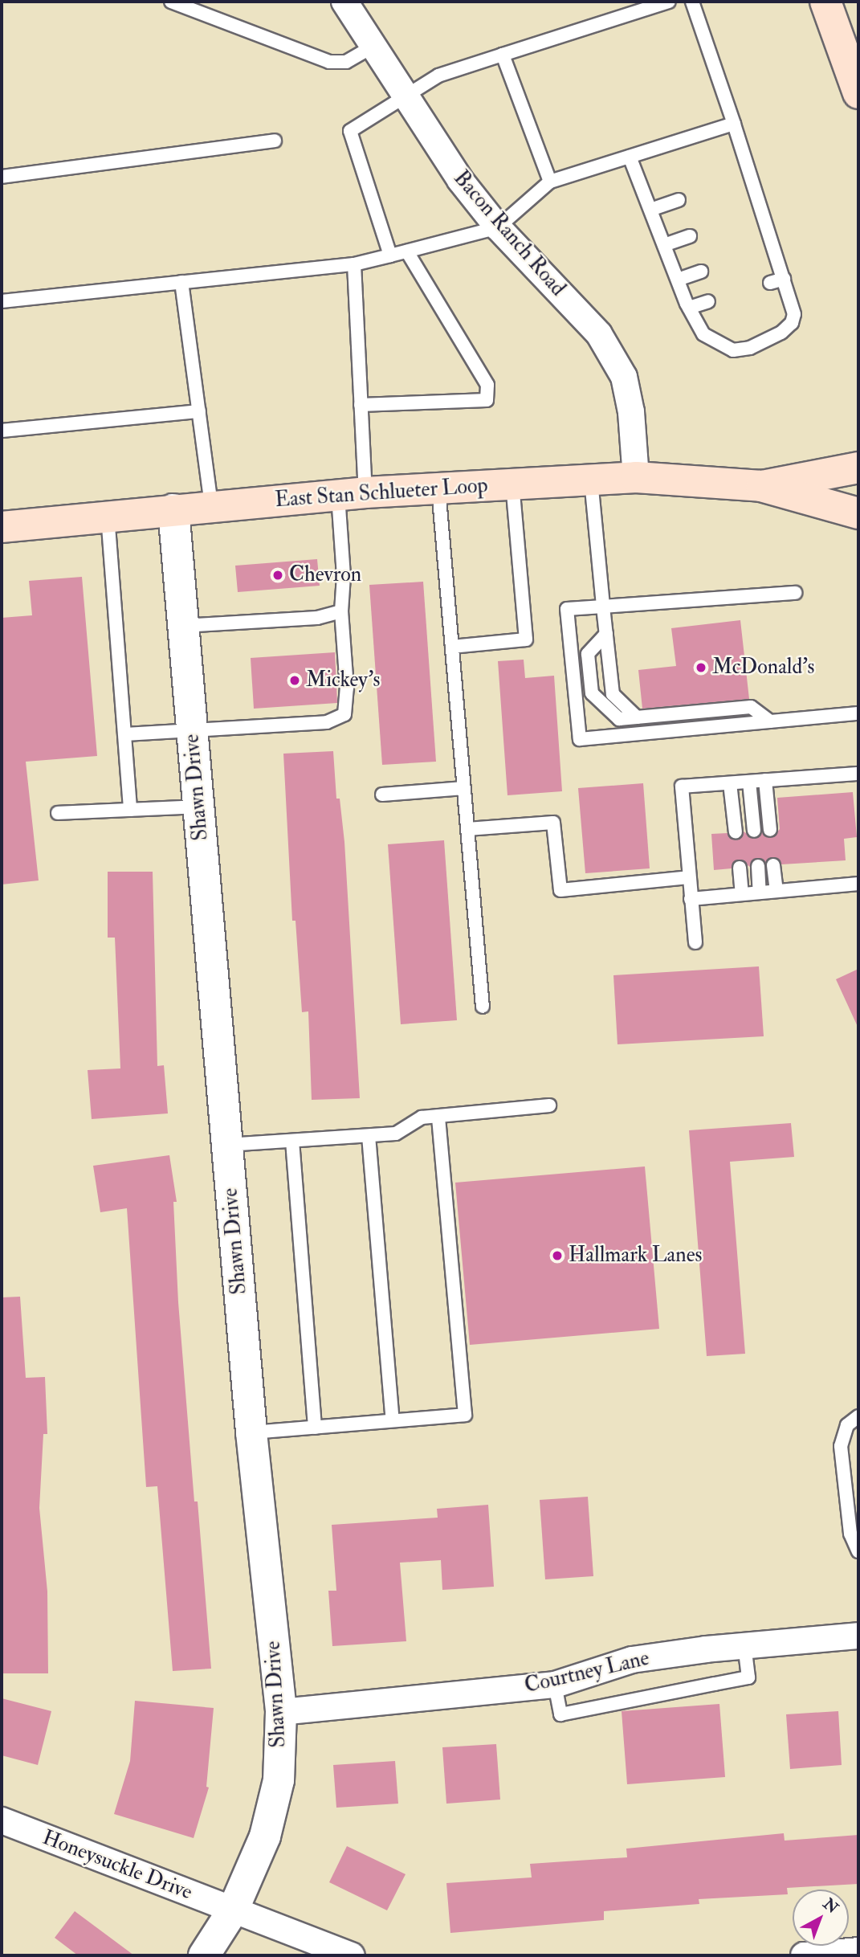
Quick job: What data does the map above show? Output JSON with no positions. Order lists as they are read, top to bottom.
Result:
{
  "streets": {
    "main road": ["East Stan Schlueter Loop"],
    "street": [
      "Bacon Ranch Road",
      "Shawn Drive",
      "Courtney Lane",
      "Honeysuckle Drive"
    ]
  },
  "crossings": [
    ["Bacon Ranch Road", "East Stan Schlueter Loop"],
    ["East Stan Schlueter Loop", "Shawn Drive"],
    ["Shawn Drive", "Courtney Lane"],
    ["Shawn Drive", "Honeysuckle Drive"]
  ],
  "places": [
    "Chevron",
    "McDonald's",
    "Mickey's",
    "Hallmark Lanes"
  ],
  "north": "top right"
}
